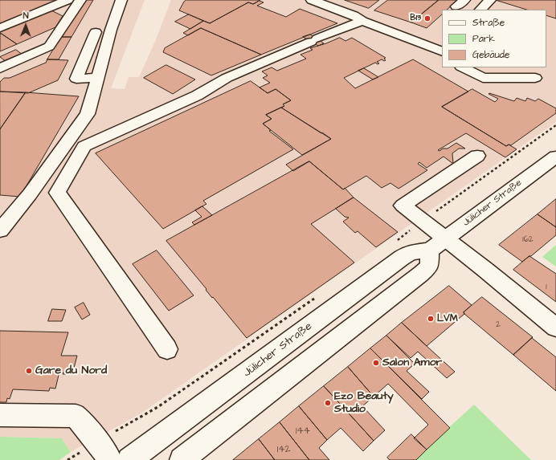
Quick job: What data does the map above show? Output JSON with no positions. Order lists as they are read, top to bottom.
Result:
{
  "streets": {
    "main road": ["Jülicher Straße"]
  },
  "places": [
    "B13",
    "LVM",
    "Salon Amor",
    "Gare du Nord",
    "Ezo Beauty Studio"
  ],
  "house_numbers": [
    "162",
    "1",
    "2",
    "144",
    "142"
  ],
  "legend": ["Straße", "Park", "Gebäude"],
  "north": "top"
}
